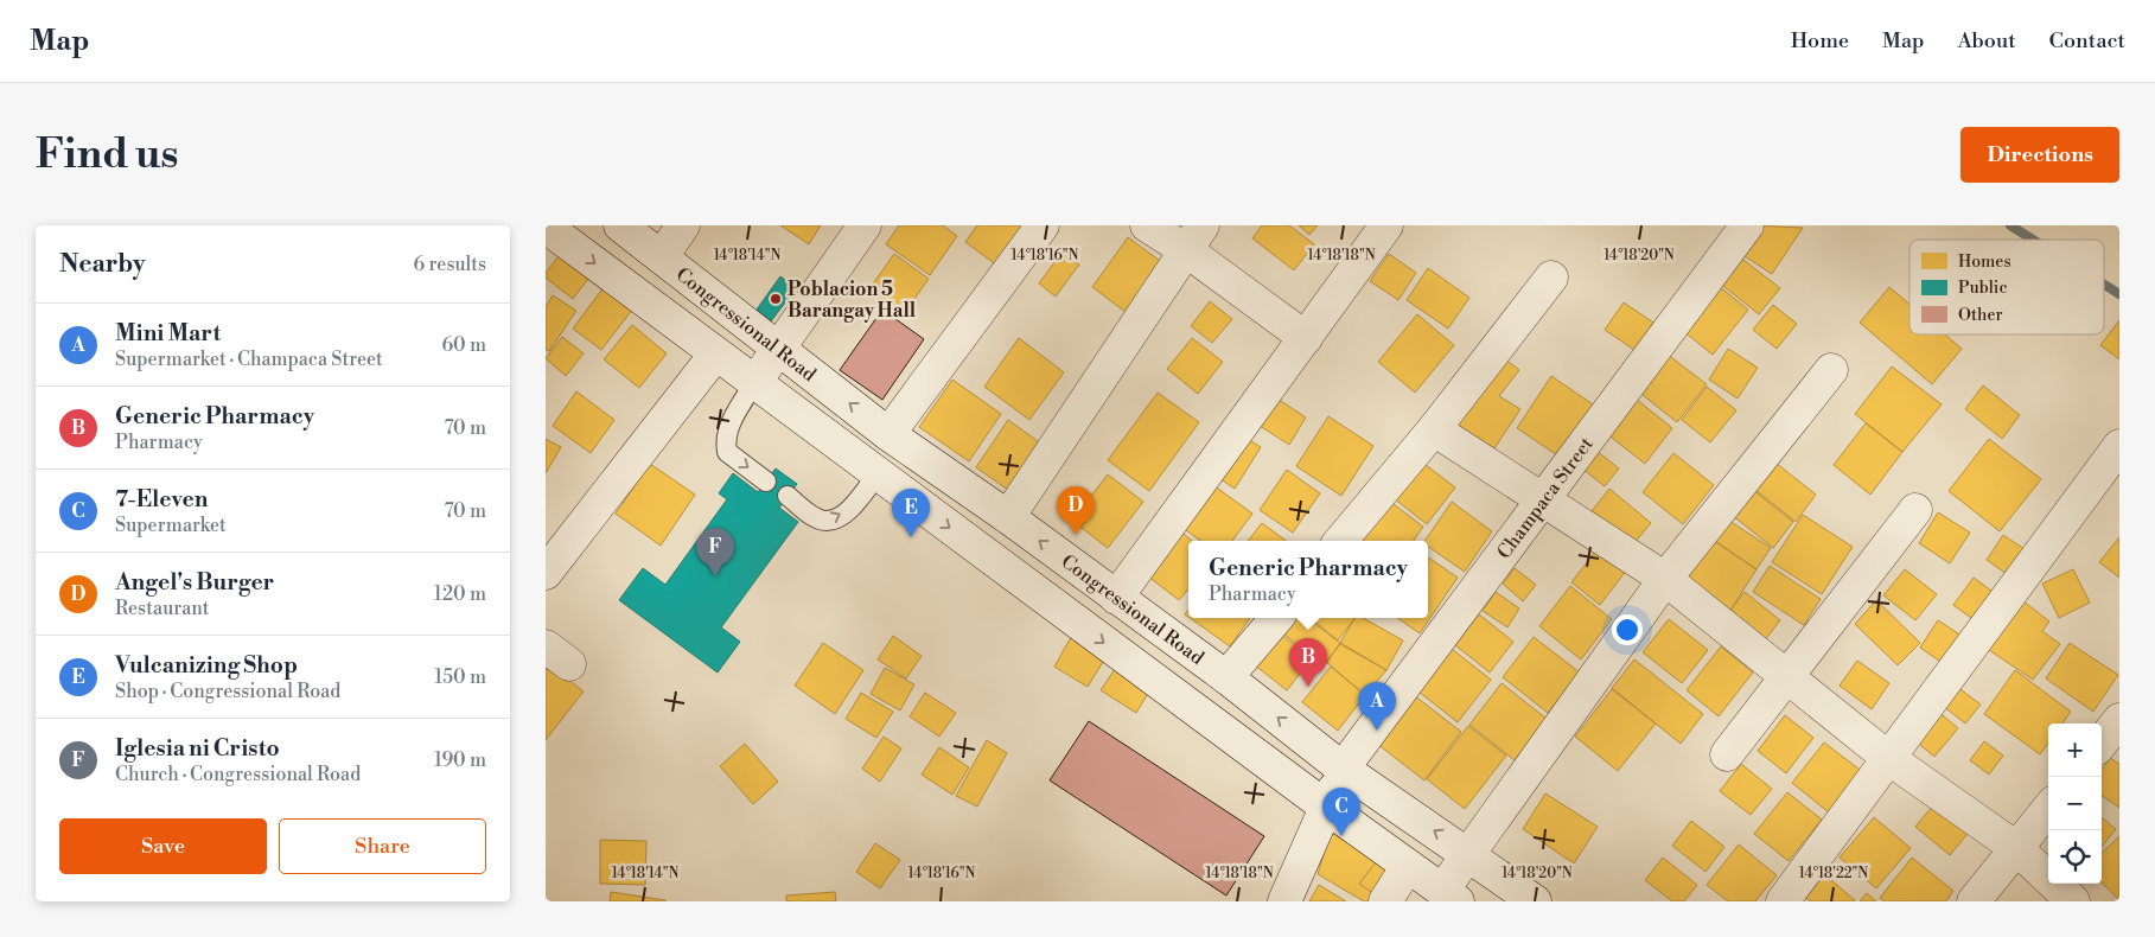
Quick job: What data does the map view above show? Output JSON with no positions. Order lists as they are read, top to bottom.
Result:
{
  "streets": {
    "street": ["Congressional Road", "Champaca Street"]
  },
  "crossings": [
    ["Congressional Road", "Champaca Street"]
  ],
  "places": ["Poblacion 5 Barangay Hall"],
  "legend": ["Homes", "Public", "Other"],
  "page": {
    "header": "Map",
    "nav": [
      "Home",
      "Map",
      "About",
      "Contact"
    ],
    "buttons": [
      "Directions",
      ["Save", "Share"]
    ],
    "title": "Find us",
    "heading": ["Nearby", "6 results"],
    "list": [
      {
        "mark": "A",
        "name": "Mini Mart",
        "note": "Supermarket · Champaca Street",
        "value": "60 m"
      },
      {
        "mark": "B",
        "name": "Generic Pharmacy",
        "note": "Pharmacy",
        "value": "70 m"
      },
      {
        "mark": "C",
        "name": "7-Eleven",
        "note": "Supermarket",
        "value": "70 m"
      },
      {
        "mark": "D",
        "name": "Angel's Burger",
        "note": "Restaurant",
        "value": "120 m"
      },
      {
        "mark": "E",
        "name": "Vulcanizing Shop",
        "note": "Shop · Congressional Road",
        "value": "150 m"
      },
      {
        "mark": "F",
        "name": "Iglesia ni Cristo",
        "note": "Church · Congressional Road",
        "value": "190 m"
      }
    ],
    "pins": [
      "D",
      "E",
      "F",
      "B",
      "A",
      "C"
    ],
    "popup": ["Generic Pharmacy", "Pharmacy"],
    "map_buttons": ["+", "−"]
  },
  "coordinates": [
    "14°18'14\"N",
    "14°18'16\"N",
    "14°18'18\"N",
    "14°18'20\"N",
    "14°18'22\"N"
  ]
}
